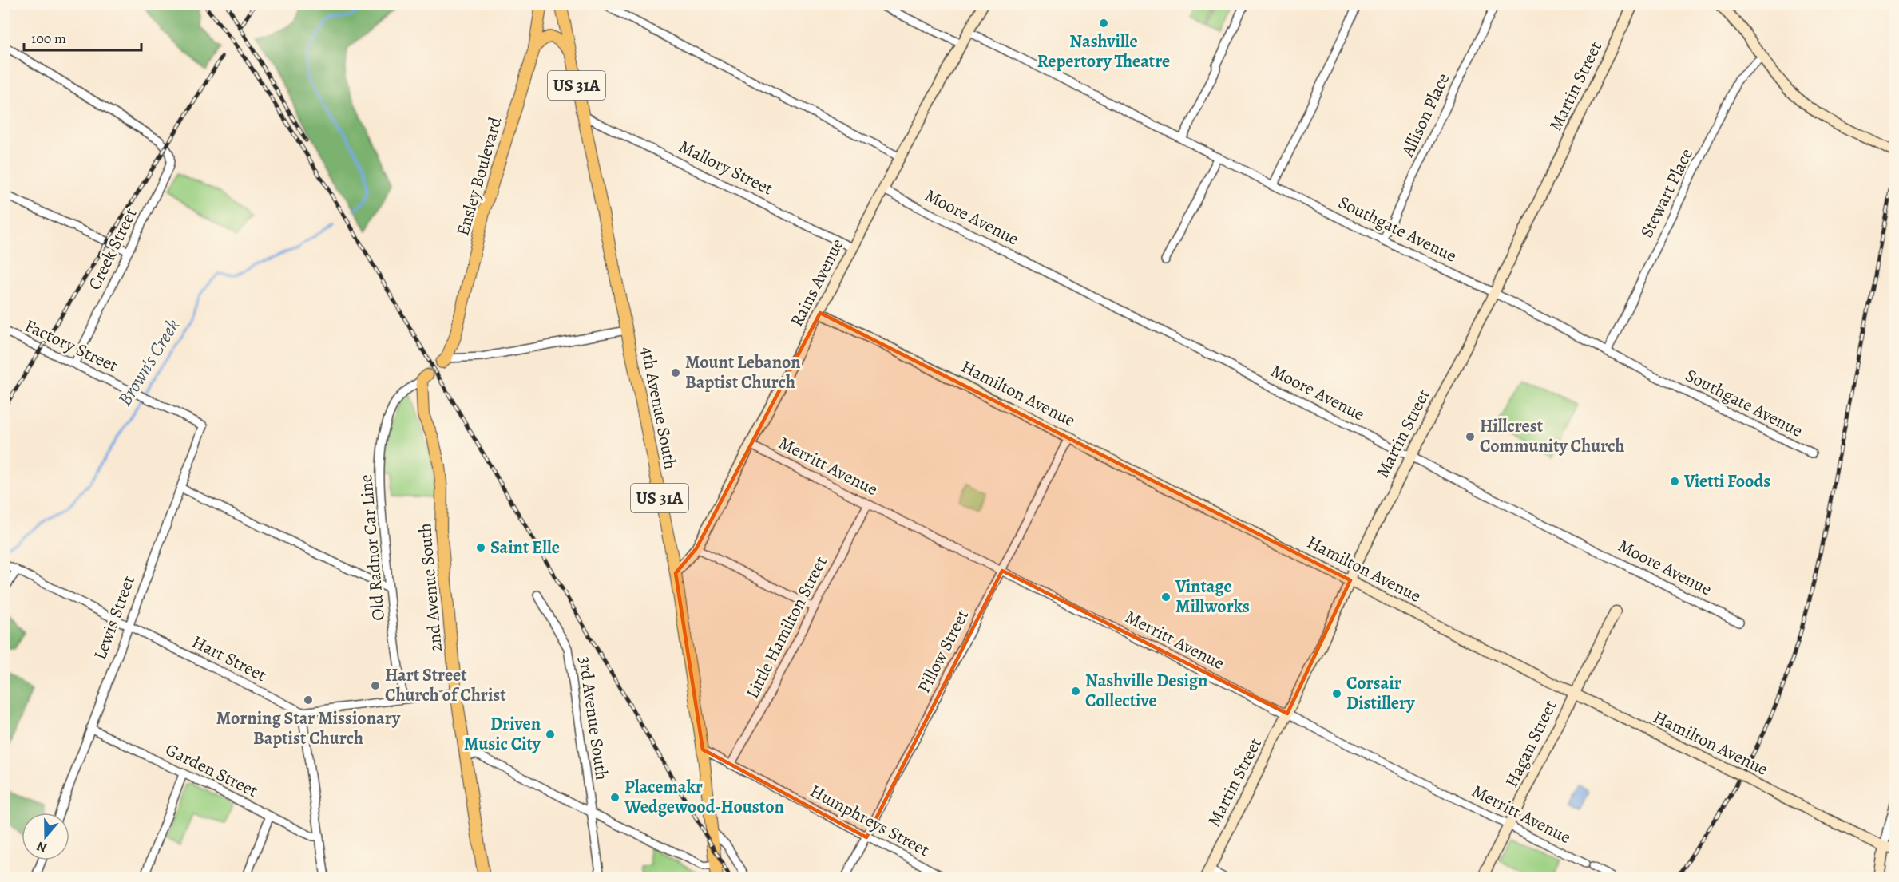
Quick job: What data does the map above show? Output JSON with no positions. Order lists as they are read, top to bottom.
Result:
{
  "streets": {
    "main road": [
      "US 31A",
      "Ensley Boulevard",
      "4th Avenue South",
      "2nd Avenue South"
    ],
    "street": [
      "Martin Street",
      "Allison Place",
      "Mallory Street",
      "Stewart Place",
      "Moore Avenue",
      "Southgate Avenue",
      "Creek Street",
      "Rains Avenue",
      "Factory Street",
      "Hamilton Avenue",
      "Merritt Avenue",
      "Old Radnor Car Line",
      "Lewis Street",
      "Little Hamilton Street",
      "Pillow Street",
      "Hart Street",
      "3rd Avenue South",
      "Hagan Street",
      "Garden Street",
      "Humphreys Street"
    ]
  },
  "crossings": [
    ["Martin Street", "Moore Avenue"],
    ["Martin Street", "Southgate Avenue"],
    ["Martin Street", "Hamilton Avenue"],
    ["Martin Street", "Merritt Avenue"],
    ["Allison Place", "Southgate Avenue"],
    ["Mallory Street", "Rains Avenue"],
    ["Mallory Street", "4th Avenue South"],
    ["Stewart Place", "Southgate Avenue"],
    ["Moore Avenue", "Rains Avenue"],
    ["Southgate Avenue", "Rains Avenue"],
    ["Creek Street", "Factory Street"],
    ["Rains Avenue", "Hamilton Avenue"],
    ["Rains Avenue", "4th Avenue South"],
    ["Rains Avenue", "Merritt Avenue"],
    ["Factory Street", "Lewis Street"],
    ["Hamilton Avenue", "Pillow Street"],
    ["Hamilton Avenue", "Hagan Street"],
    ["4th Avenue South", "Humphreys Street"],
    ["Merritt Avenue", "Little Hamilton Street"],
    ["Merritt Avenue", "Pillow Street"],
    ["Merritt Avenue", "Hagan Street"],
    ["Old Radnor Car Line", "2nd Avenue South"],
    ["Lewis Street", "Hart Street"],
    ["Lewis Street", "Garden Street"],
    ["Little Hamilton Street", "Humphreys Street"],
    ["Pillow Street", "Humphreys Street"]
  ],
  "water": ["Brown's Creek"],
  "places": [
    "Nashville Repertory Theatre",
    "Mount Lebanon Baptist Church",
    "Hillcrest Community Church",
    "Vietti Foods",
    "Saint Elle",
    "Vintage Millworks",
    "Hart Street Church of Christ",
    "Nashville Design Collective",
    "Corsair Distillery",
    "Morning Star Missionary Baptist Church",
    "Driven Music City",
    "Placemakr Wedgewood-Houston"
  ],
  "scale_bar": "100 m",
  "north": "bottom"
}
